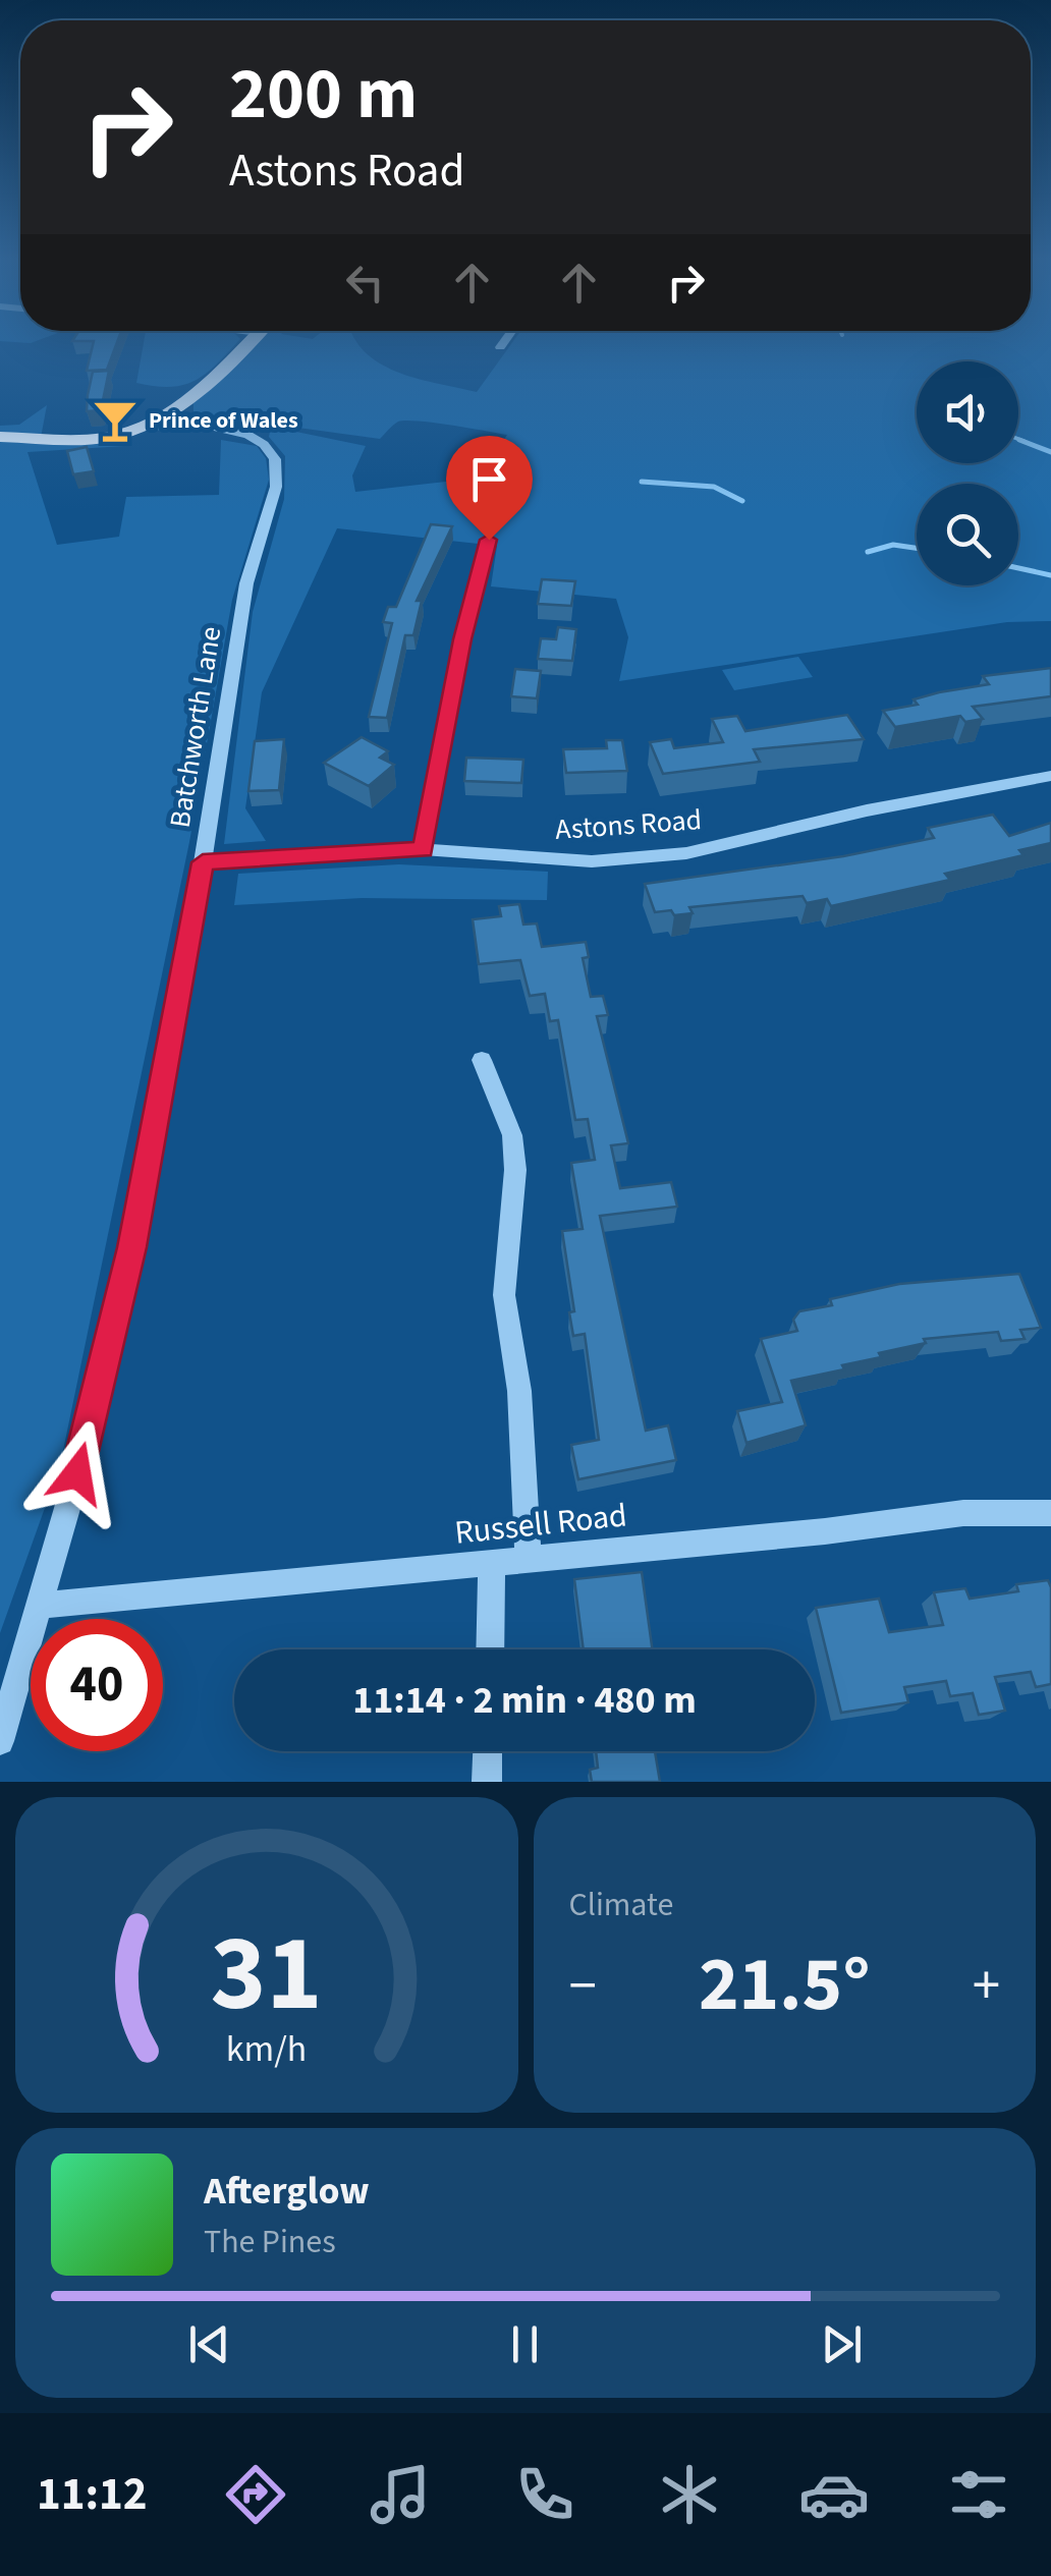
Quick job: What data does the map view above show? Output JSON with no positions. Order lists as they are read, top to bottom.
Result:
{
  "streets": {
    "street": ["Batchworth Lane", "Astons Road", "Russell Road"]
  },
  "crossings": [
    ["Batchworth Lane", "Astons Road"],
    ["Batchworth Lane", "Russell Road"]
  ],
  "places": {
    "bar": ["Prince of Wales"]
  },
  "page": {
    "turn": ["200 m", "Astons Road"],
    "limit": "40",
    "trip": "11:14 · 2 min · 480 m",
    "tile": "Climate",
    "heat": ["−", "21.5°", "+"],
    "song": ["Afterglow", "The Pines"],
    "tabs": "11:12",
    "gauge": ["31", "km/h"]
  }
}
